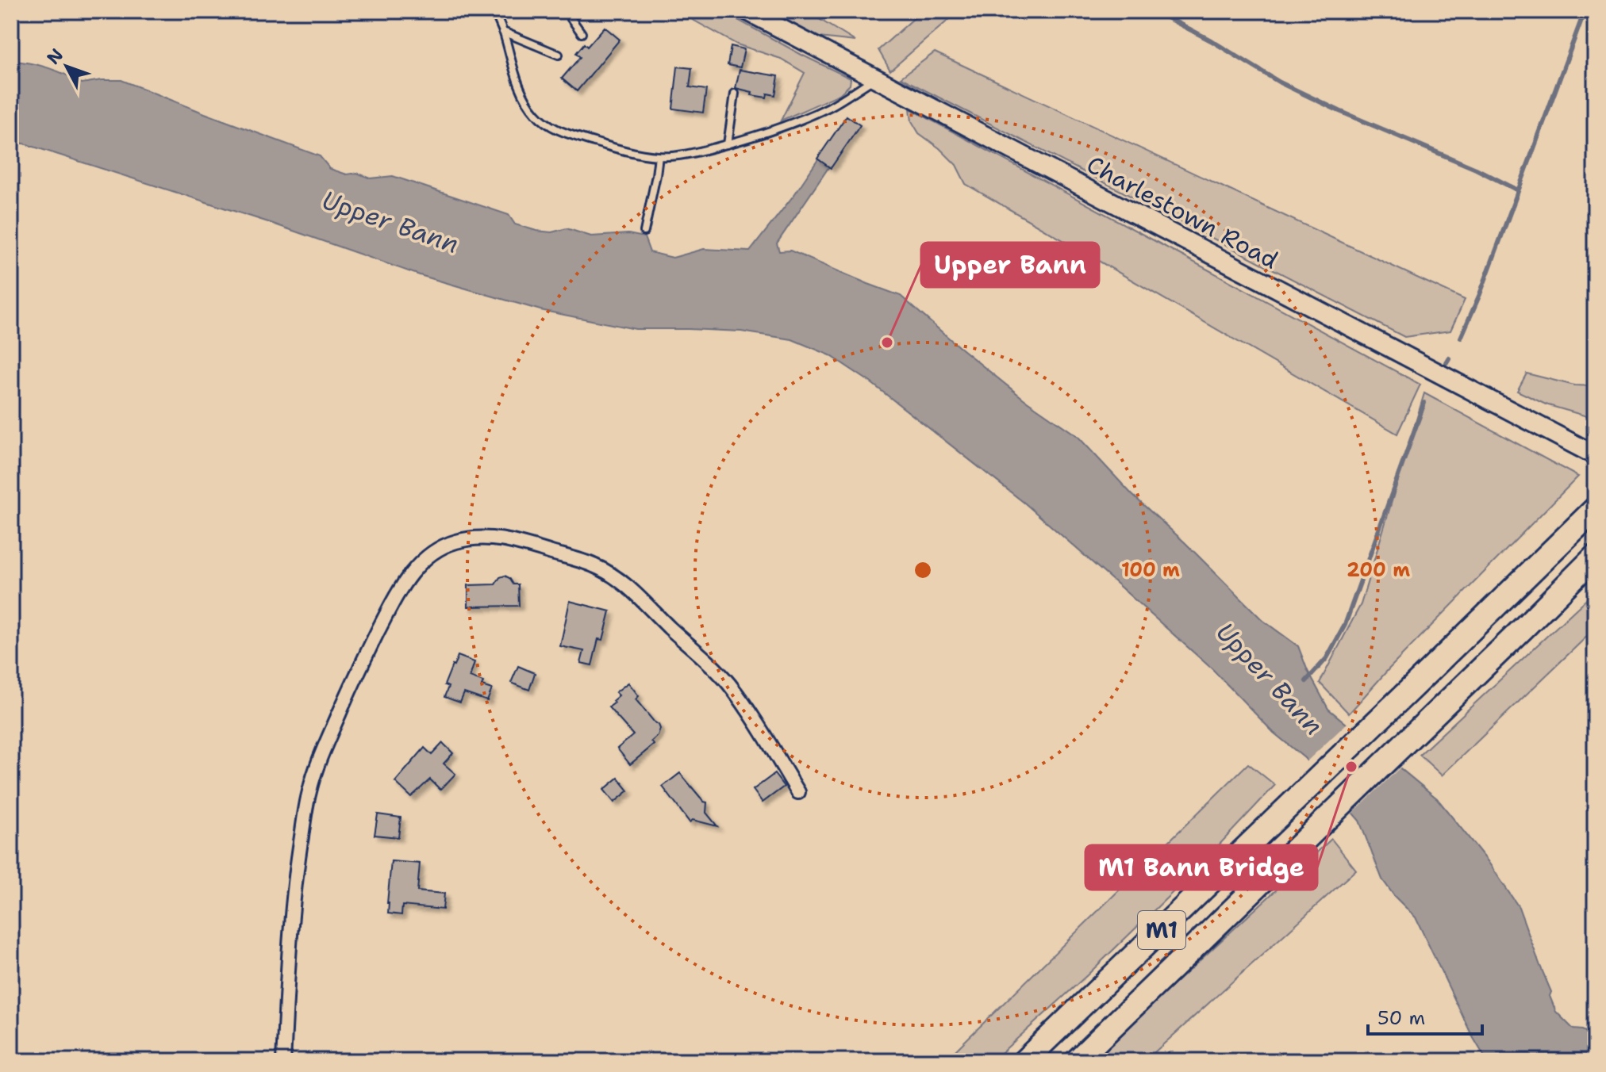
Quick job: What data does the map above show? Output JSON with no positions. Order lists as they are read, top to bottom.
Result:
{
  "streets": {
    "highway": ["M1"],
    "main road": ["Charlestown Road"]
  },
  "water": ["Upper Bann"],
  "places": ["Upper Bann", "M1 Bann Bridge"],
  "scale_bar": "50 m",
  "north": "top left",
  "rings": ["100 m", "200 m"]
}
